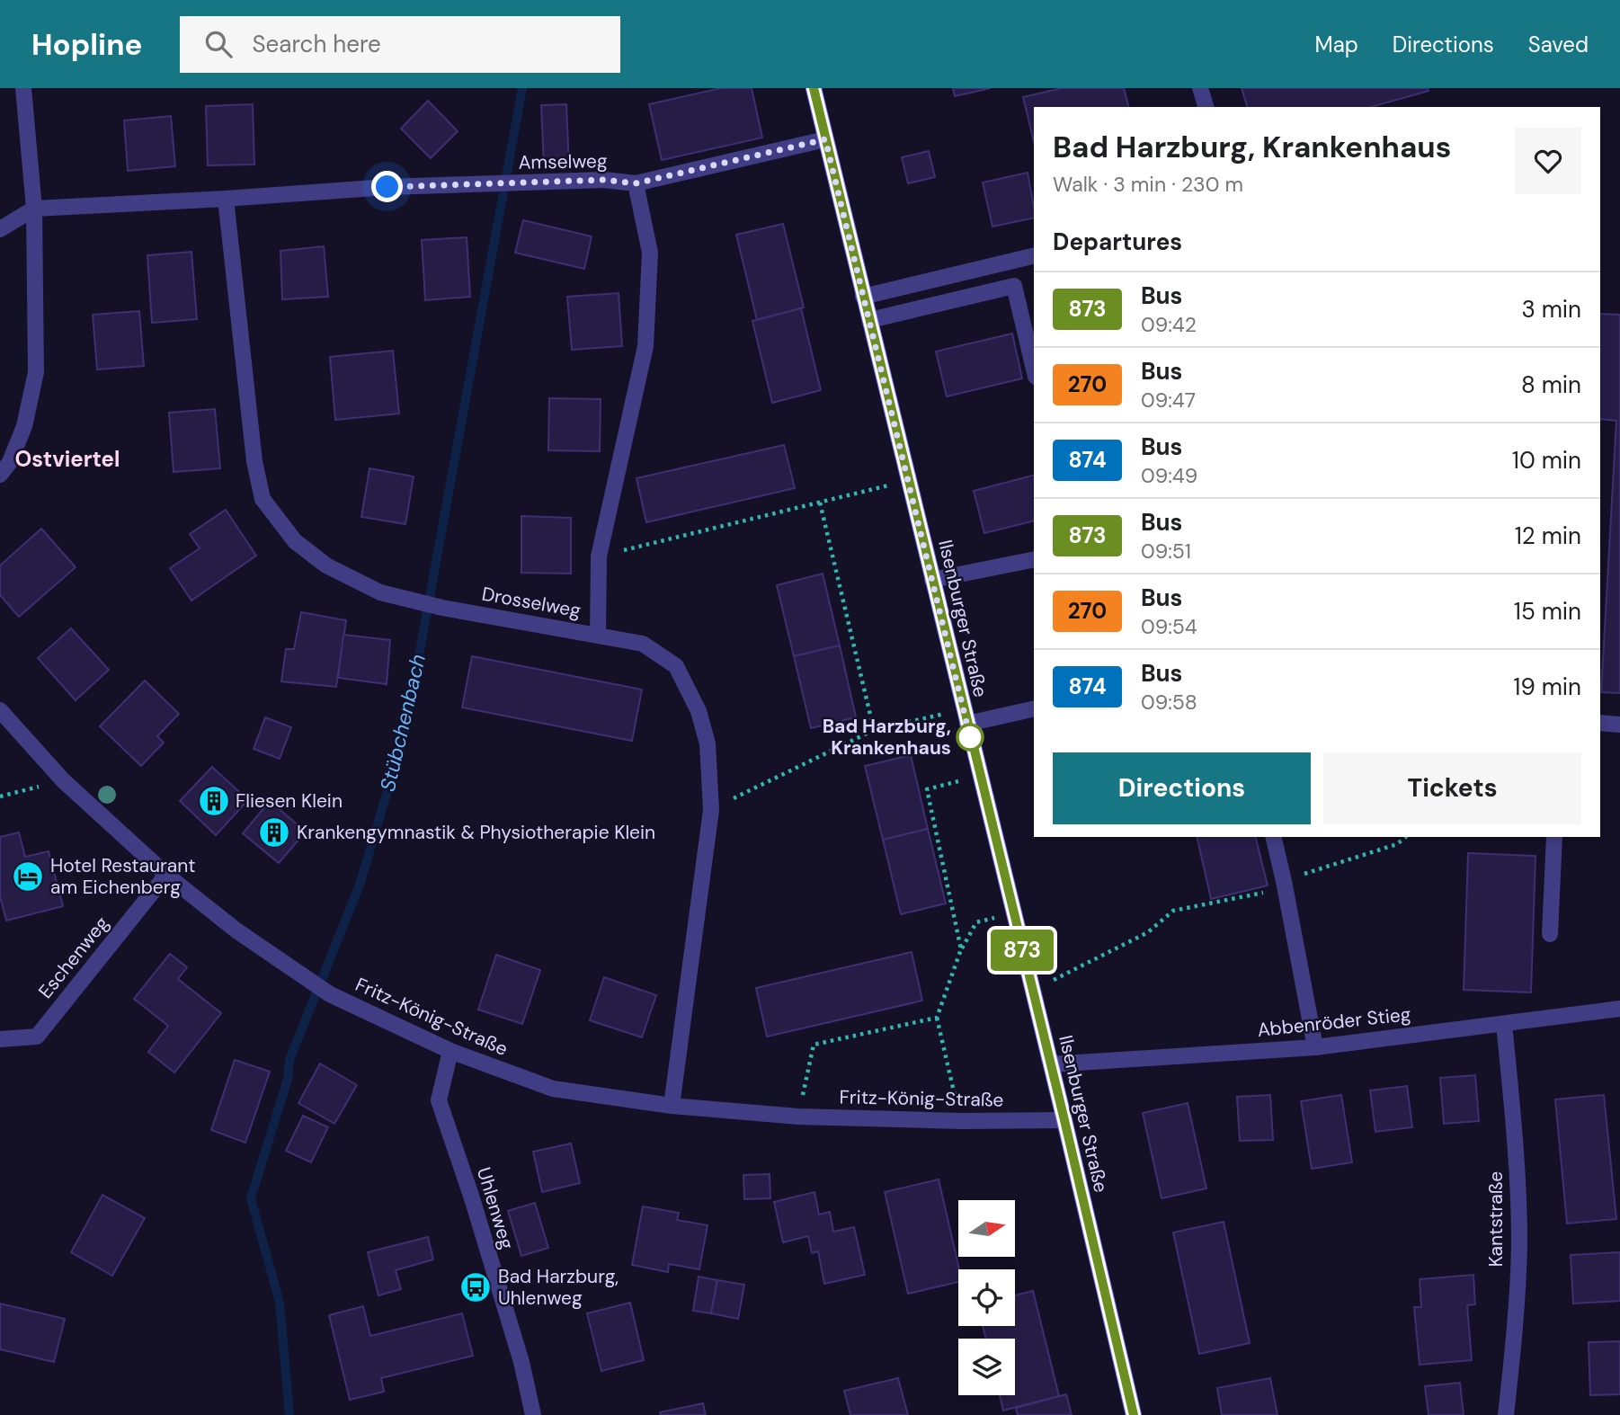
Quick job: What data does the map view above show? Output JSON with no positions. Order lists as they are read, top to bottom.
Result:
{
  "streets": {
    "main road": ["Ilsenburger Straße"],
    "street": [
      "Amselweg",
      "Drosselweg",
      "Eschenweg",
      "Fritz-König-Straße",
      "Abbenröder Stieg",
      "Uhlenweg",
      "Kantstraße"
    ]
  },
  "crossings": [
    ["Amselweg", "Drosselweg"],
    ["Amselweg", "Ilsenburger Straße"],
    ["Drosselweg", "Fritz-König-Straße"],
    ["Ilsenburger Straße", "Fritz-König-Straße"],
    ["Ilsenburger Straße", "Abbenröder Stieg"],
    ["Eschenweg", "Fritz-König-Straße"],
    ["Fritz-König-Straße", "Uhlenweg"],
    ["Abbenröder Stieg", "Kantstraße"]
  ],
  "districts": ["Ostviertel"],
  "water": ["Stübchenbach"],
  "places": {
    "other": ["Bad Harzburg, Krankenhaus"],
    "building": ["Fliesen Klein", "Krankengymnastik & Physiotherapie Klein"],
    "hotel": ["Hotel Restaurant am Eichenberg"],
    "bus stop": ["Bad Harzburg, Uhlenweg"]
  },
  "lines": ["bus line 873"],
  "north": "right",
  "page": {
    "header": "Hopline",
    "search": "Search here",
    "nav": ["Map", "Directions", "Saved"],
    "on_map": "873",
    "heading": [
      ["Bad Harzburg, Krankenhaus", "Walk · 3 min · 230 m"],
      "Departures"
    ],
    "list": [
      {
        "mark": "873",
        "name": "Bus",
        "note": "09:42",
        "value": "3 min"
      },
      {
        "mark": "270",
        "name": "Bus",
        "note": "09:47",
        "value": "8 min"
      },
      {
        "mark": "874",
        "name": "Bus",
        "note": "09:49",
        "value": "10 min"
      },
      {
        "mark": "873",
        "name": "Bus",
        "note": "09:51",
        "value": "12 min"
      },
      {
        "mark": "270",
        "name": "Bus",
        "note": "09:54",
        "value": "15 min"
      },
      {
        "mark": "874",
        "name": "Bus",
        "note": "09:58",
        "value": "19 min"
      }
    ],
    "buttons": ["Directions", "Tickets"]
  }
}
